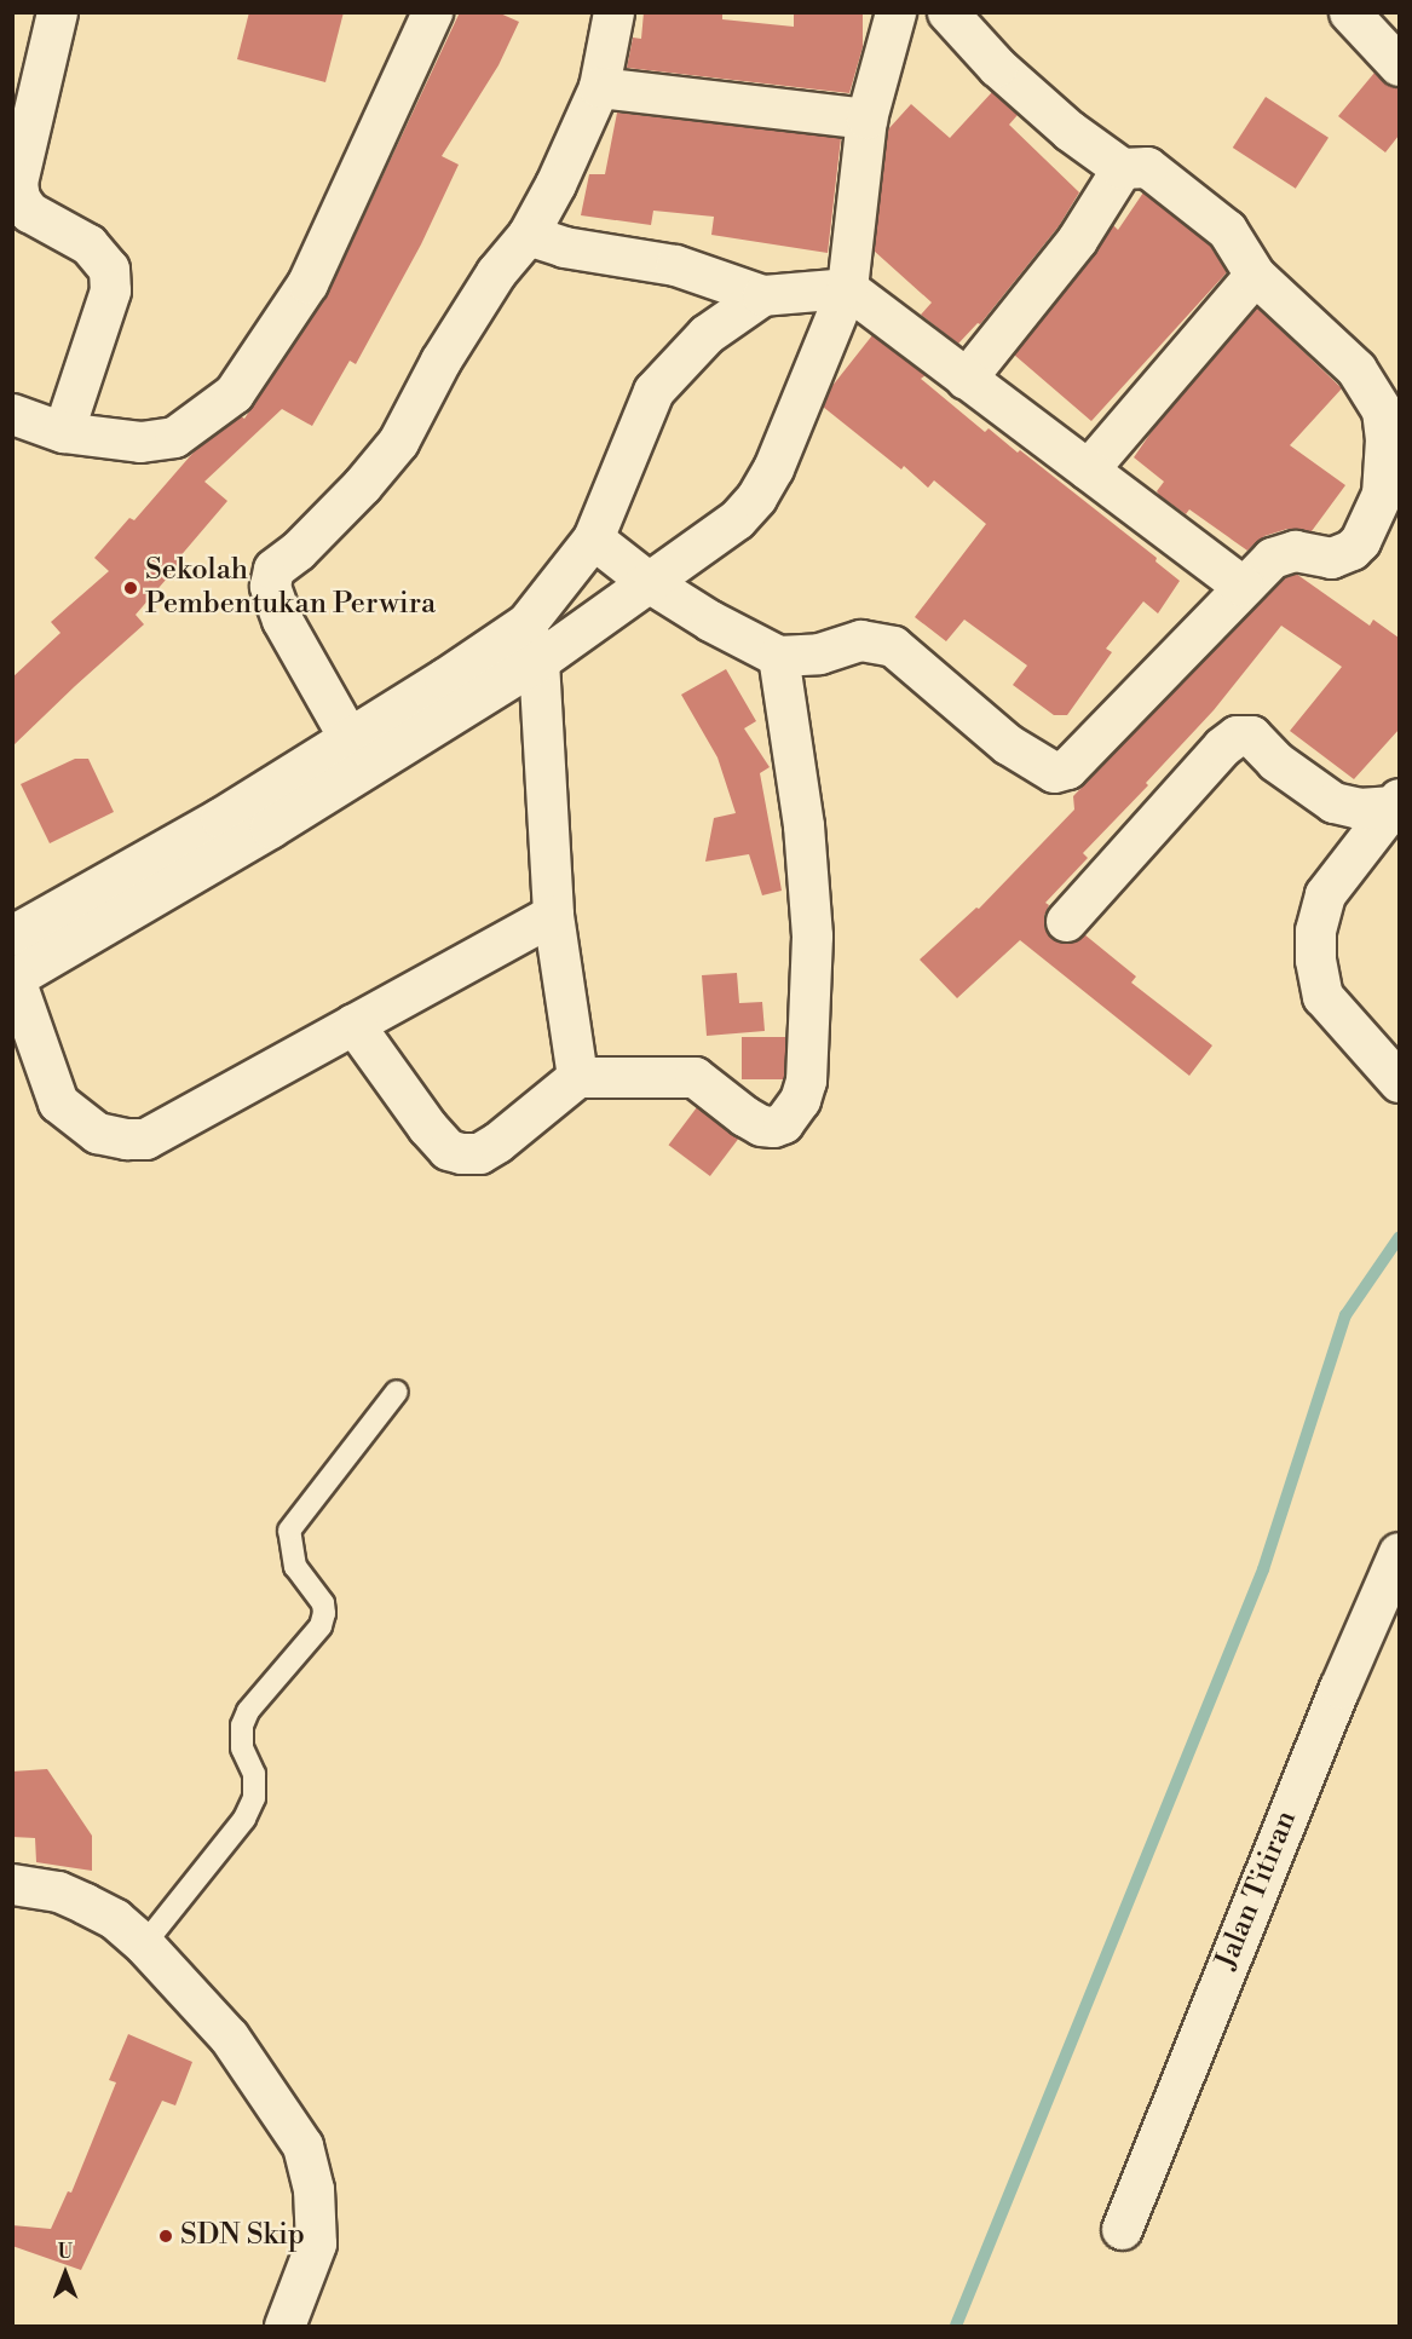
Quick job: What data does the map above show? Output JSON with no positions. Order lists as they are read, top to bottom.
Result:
{
  "streets": {
    "street": ["Jalan Titiran"]
  },
  "places": ["Sekolah Pembentukan Perwira", "SDN Skip"],
  "north": "top"
}
